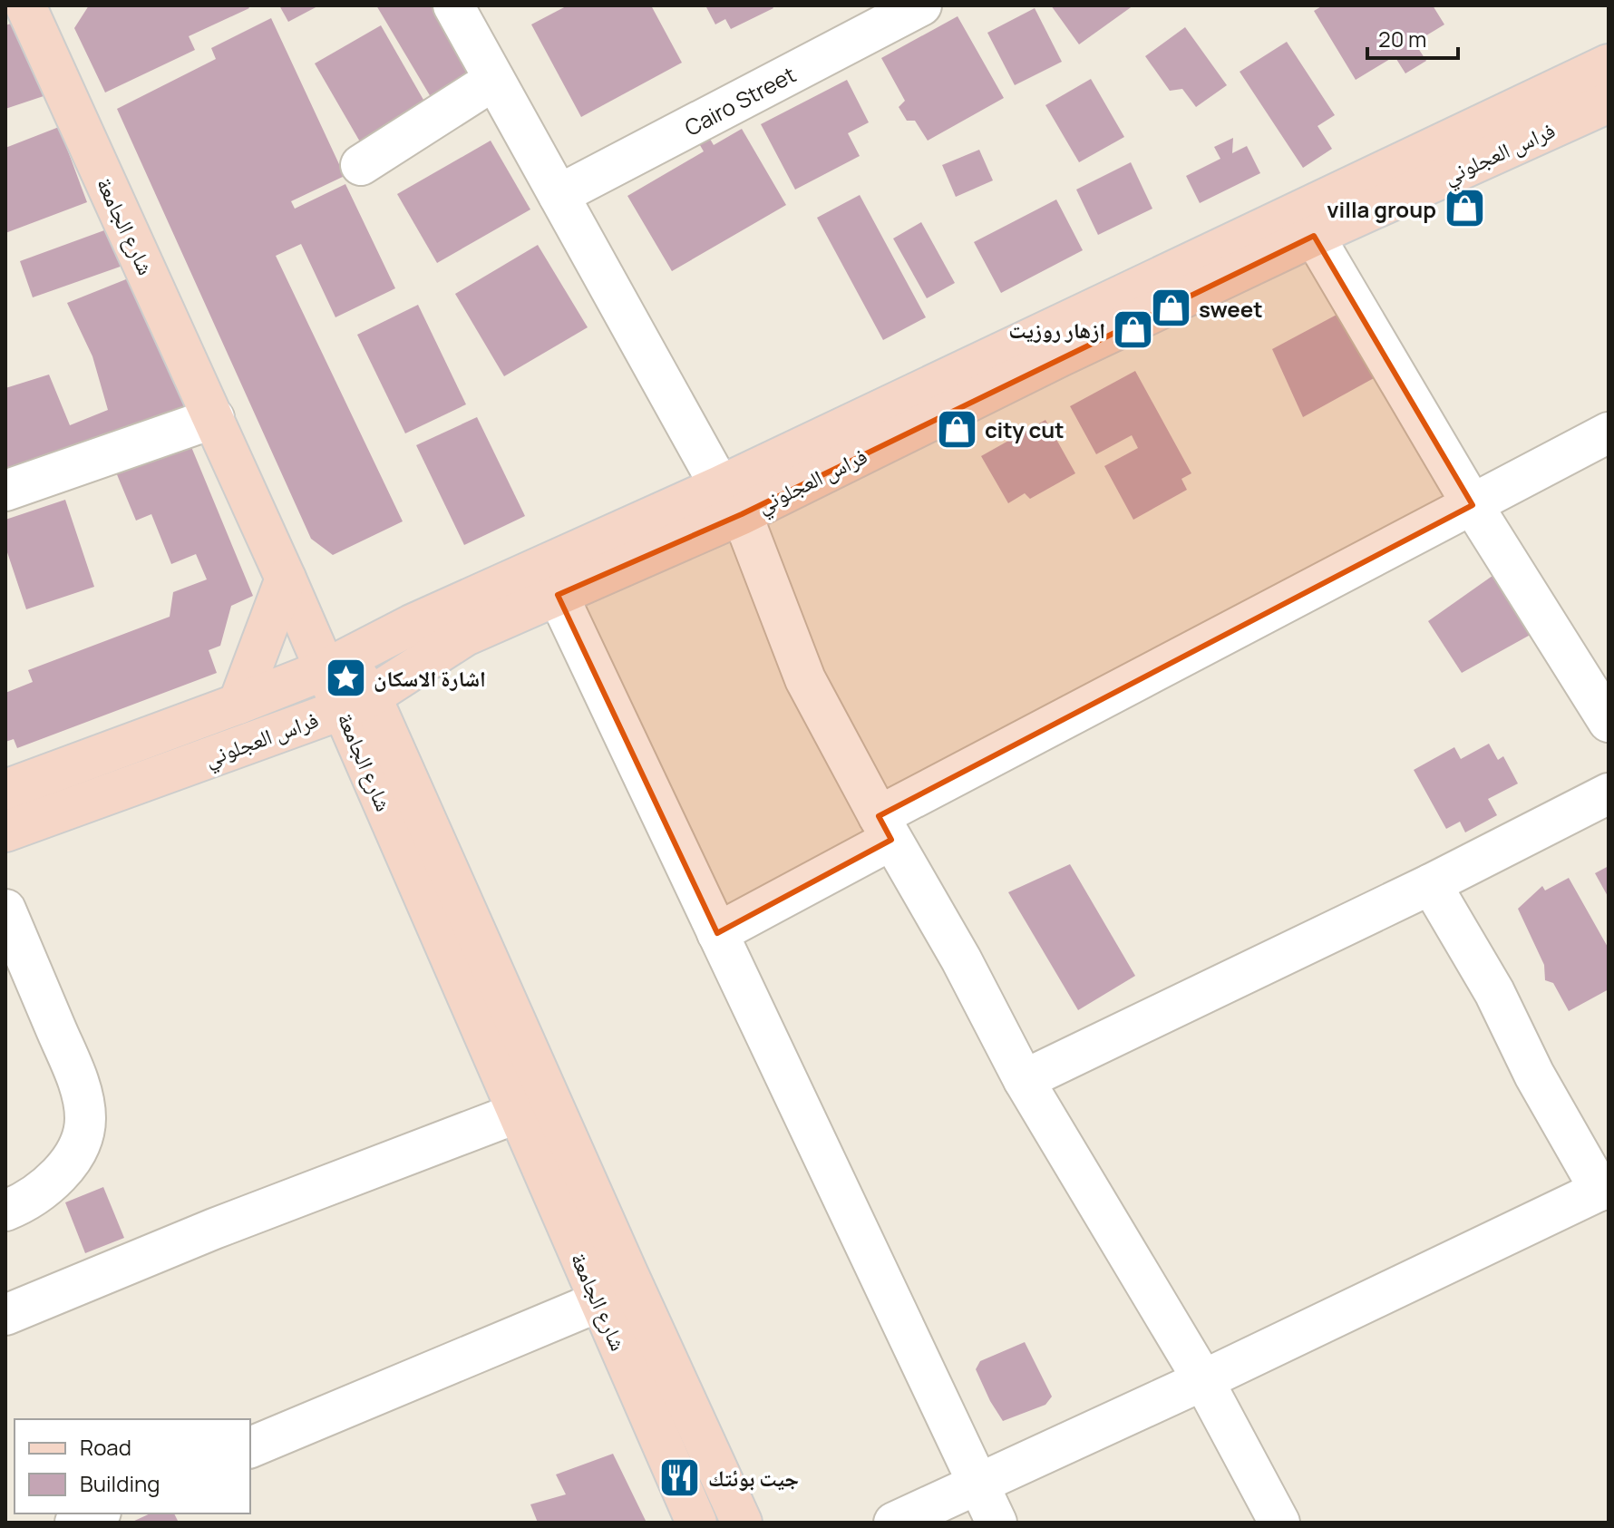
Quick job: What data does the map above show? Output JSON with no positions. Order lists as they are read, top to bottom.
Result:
{
  "streets": {
    "main road": ["فراس العجلوني", "شارع الجامعة"],
    "street": ["Cairo Street"]
  },
  "crossings": [
    ["فراس العجلوني", "شارع الجامعة"]
  ],
  "places": {
    "shop": [
      "villa group",
      "sweet",
      "ازهار روزيت",
      "city cut"
    ],
    "place": ["اشارة الاسكان"],
    "restaurant": ["جيت بوئتك"]
  },
  "legend": ["Road", "Building"],
  "scale_bar": "20 m"
}
